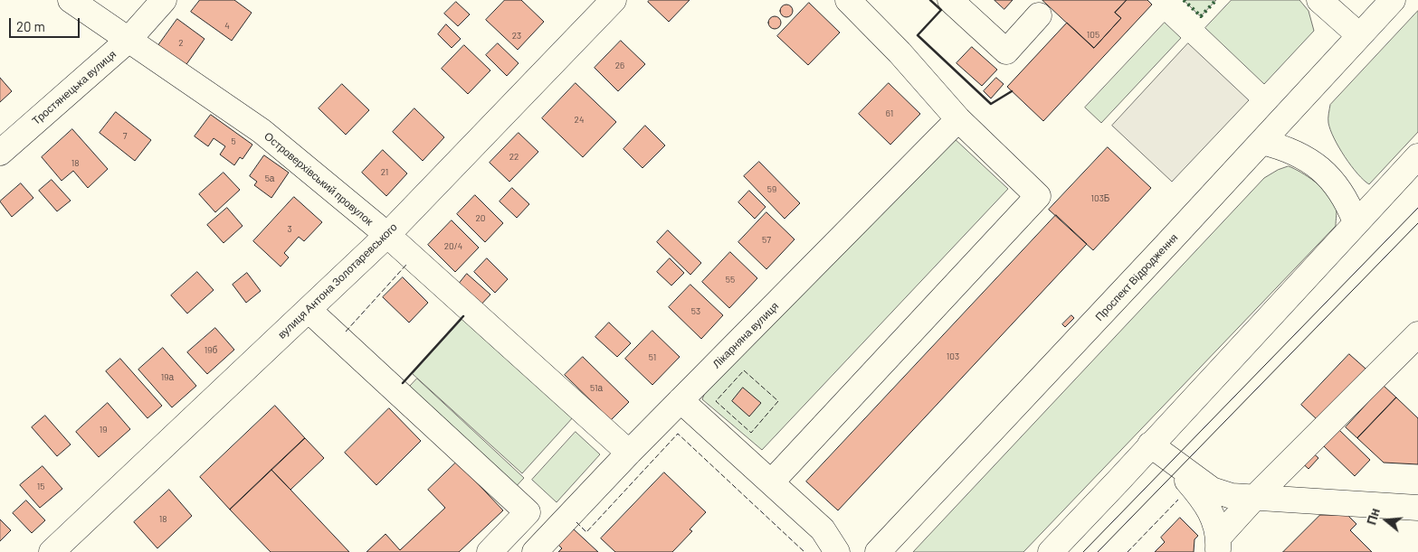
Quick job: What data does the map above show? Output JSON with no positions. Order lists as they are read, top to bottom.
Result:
{
  "streets": {
    "street": [
      "Тростянецька вулиця",
      "Островерхівський провулок",
      "Проспект Відродження",
      "вулиця Антона Золотаревського",
      "Лікарняна вулиця"
    ]
  },
  "crossings": [
    ["Тростянецька вулиця", "Островерхівський провулок"],
    ["Островерхівський провулок", "вулиця Антона Золотаревського"],
    ["Островерхівський провулок", "Лікарняна вулиця"]
  ],
  "house_numbers": [
    "4",
    "105",
    "23",
    "2",
    "26",
    "61",
    "24",
    "7",
    "5",
    "22",
    "18",
    "21",
    "5а",
    "59",
    "103Б",
    "20",
    "3",
    "57",
    "20/4",
    "55",
    "53",
    "19б",
    "103",
    "51",
    "19а",
    "51а",
    "19",
    "15",
    "18"
  ],
  "scale_bar": "20 m",
  "north": "left"
}
